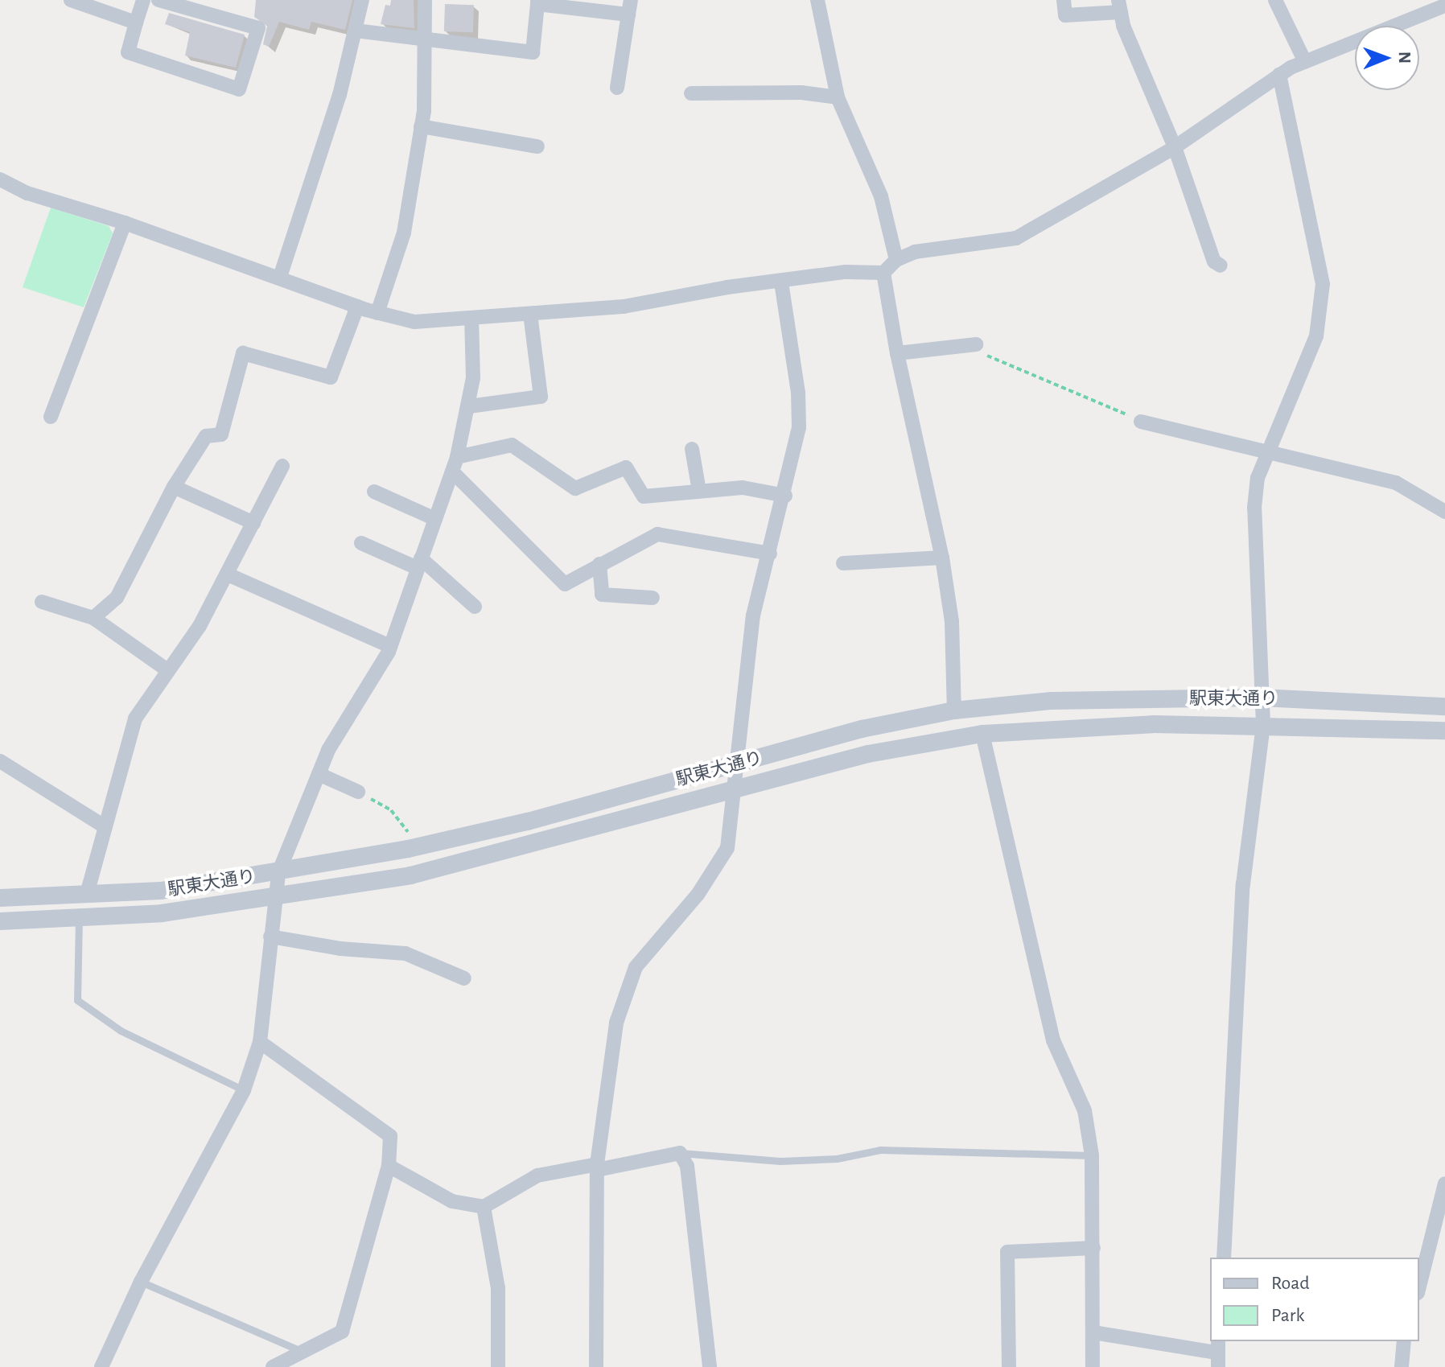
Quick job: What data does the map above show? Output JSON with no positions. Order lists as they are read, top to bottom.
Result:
{
  "streets": {
    "street": ["駅東大通り"]
  },
  "legend": ["Road", "Park"],
  "north": "right"
}
